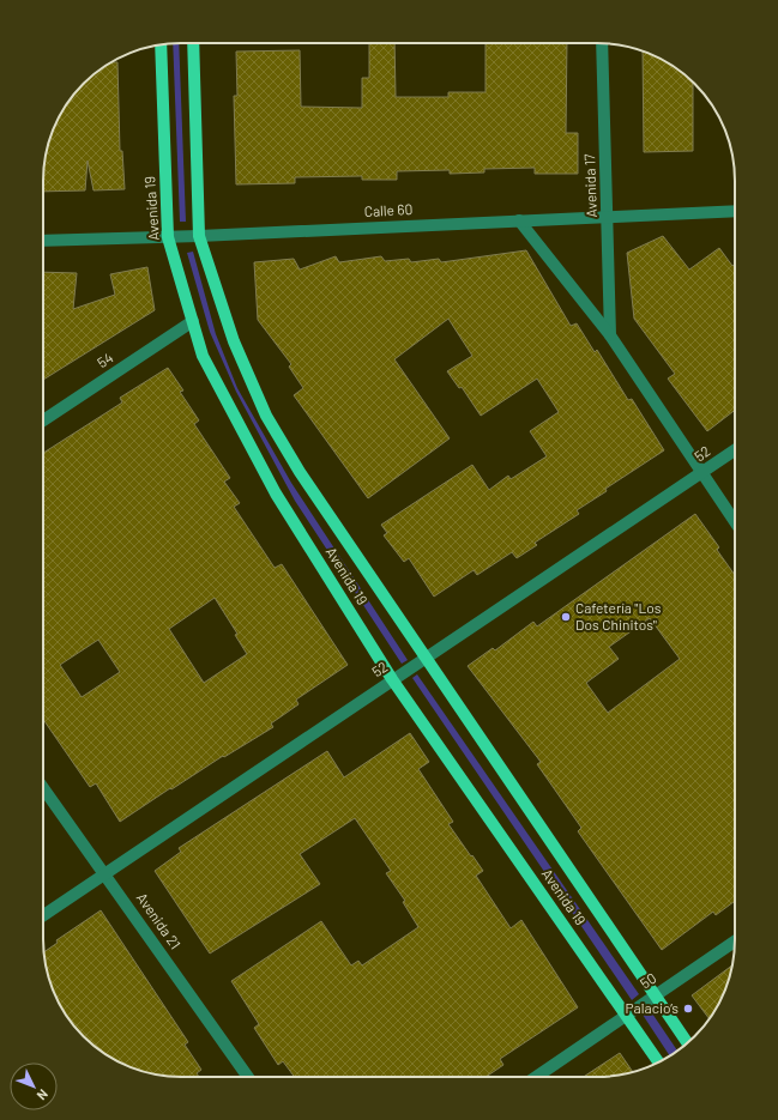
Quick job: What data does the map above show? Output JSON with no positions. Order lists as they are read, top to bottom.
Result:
{
  "streets": {
    "main road": ["Avenida 19"],
    "street": [
      "Avenida 17",
      "Calle 60",
      "54",
      "52",
      "Avenida 21",
      "50"
    ]
  },
  "crossings": [
    ["Avenida 17", "Calle 60"],
    ["Avenida 19", "Calle 60"],
    ["Avenida 19", "54"],
    ["Avenida 19", "52"],
    ["Avenida 19", "50"],
    ["52", "Avenida 21"]
  ],
  "places": ["Cafetería \"Los Dos Chinitos\"", "Palacio’s"],
  "north": "bottom right"
}
